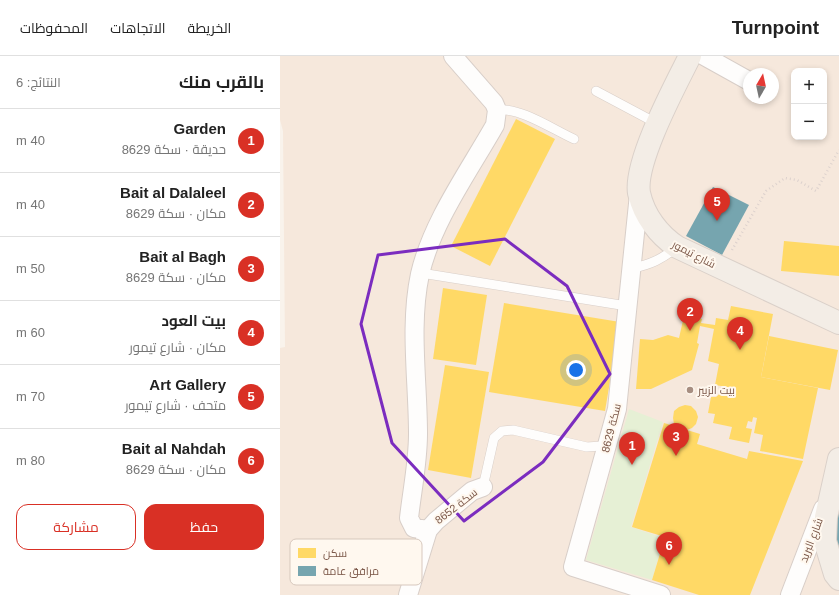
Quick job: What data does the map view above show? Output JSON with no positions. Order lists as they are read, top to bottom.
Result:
{
  "streets": {
    "main road": ["شارع تيمور"],
    "street": ["سكة 8629", "سكة 8652", "شارع البريد"]
  },
  "crossings": [
    ["شارع تيمور", "سكة 8629"],
    ["سكة 8629", "سكة 8652"]
  ],
  "places": ["بيت الزبير"],
  "legend": ["سكن", "مرافق عامة"],
  "north": "top",
  "page": {
    "header": "Turnpoint",
    "nav": ["الخريطة", "الاتجاهات", "المحفوظات"],
    "heading": ["بالقرب منك", "النتائج: 6"],
    "map_buttons": ["+", "−"],
    "list": [
      {
        "mark": "1",
        "name": "Garden",
        "note": "حديقة · سكة 8629",
        "value": "40 m"
      },
      {
        "mark": "2",
        "name": "Bait al Dalaleel",
        "note": "مكان · سكة 8629",
        "value": "40 m"
      },
      {
        "mark": "3",
        "name": "Bait al Bagh",
        "note": "مكان · سكة 8629",
        "value": "50 m"
      },
      {
        "mark": "4",
        "name": "بيت العود",
        "note": "مكان · شارع تيمور",
        "value": "60 m"
      },
      {
        "mark": "5",
        "name": "Art Gallery",
        "note": "متحف · شارع تيمور",
        "value": "70 m"
      },
      {
        "mark": "6",
        "name": "Bait al Nahdah",
        "note": "مكان · سكة 8629",
        "value": "80 m"
      }
    ],
    "pins": [
      "5",
      "2",
      "4",
      "3",
      "1",
      "6"
    ],
    "buttons": ["حفظ", "مشاركة"]
  }
}
